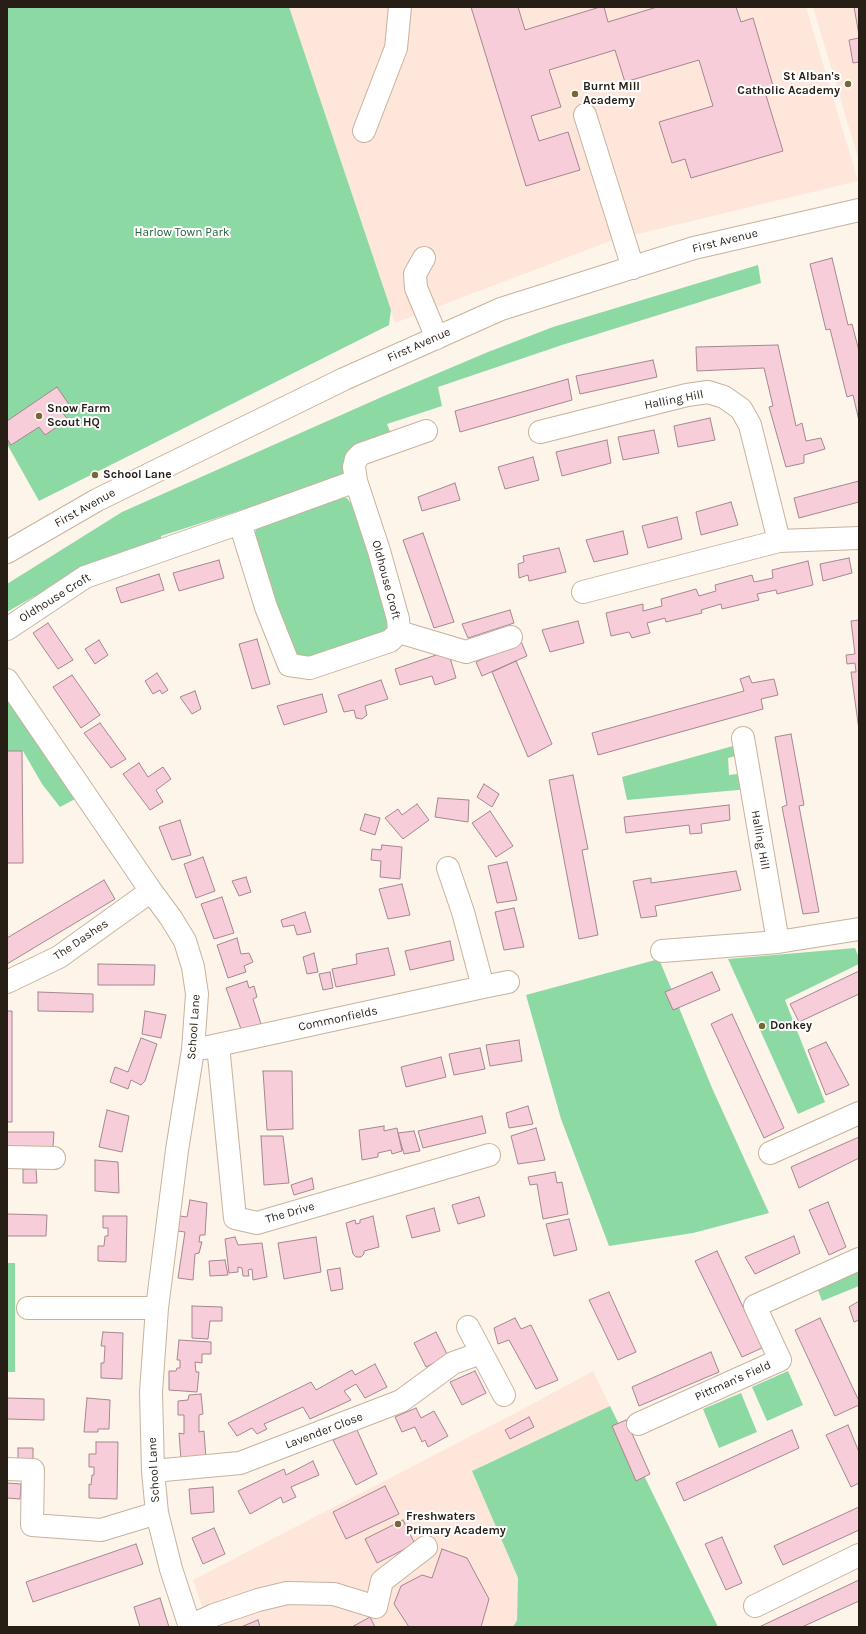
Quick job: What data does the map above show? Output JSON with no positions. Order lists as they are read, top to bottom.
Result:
{
  "streets": {
    "street": [
      "First Avenue",
      "Halling Hill",
      "Oldhouse Croft",
      "The Dashes",
      "Commonfields",
      "School Lane",
      "The Drive",
      "Pittman's Field",
      "Lavender Close"
    ]
  },
  "crossings": [
    ["The Dashes", "School Lane"],
    ["Commonfields", "School Lane"],
    ["Commonfields", "The Drive"],
    ["School Lane", "Lavender Close"]
  ],
  "parks": ["Harlow Town Park"],
  "places": [
    "St Alban's Catholic Academy",
    "Burnt Mill Academy",
    "Snow Farm Scout HQ",
    "School Lane",
    "Donkey",
    "Freshwaters Primary Academy"
  ]
}
